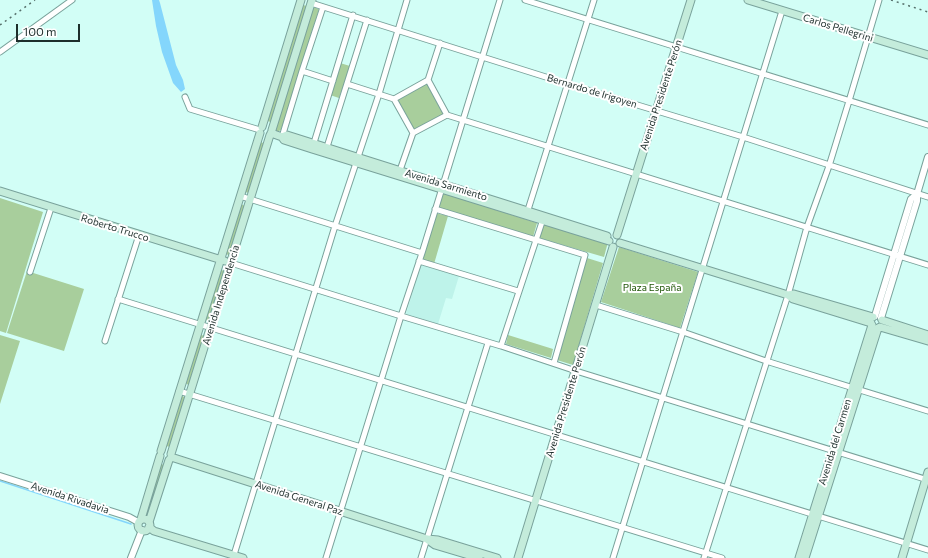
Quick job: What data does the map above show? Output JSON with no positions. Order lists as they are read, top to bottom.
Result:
{
  "streets": {
    "main road": [
      "Carlos Pellegrini",
      "Avenida Presidente Perón",
      "Avenida Sarmiento",
      "Roberto Trucco",
      "Avenida Independencia",
      "Avenida del Carmen",
      "Avenida General Paz"
    ],
    "street": ["Bernardo de Irigoyen", "Avenida Rivadavia"]
  },
  "crossings": [
    ["Bernardo de Irigoyen", "Avenida Presidente Perón"],
    ["Bernardo de Irigoyen", "Avenida Independencia"],
    ["Bernardo de Irigoyen", "Avenida del Carmen"],
    ["Avenida Presidente Perón", "Avenida Sarmiento"],
    ["Avenida Sarmiento", "Avenida Independencia"],
    ["Roberto Trucco", "Avenida Independencia"],
    ["Avenida Independencia", "Avenida Rivadavia"],
    ["Avenida Independencia", "Avenida General Paz"]
  ],
  "parks": ["Plaza España"],
  "scale_bar": "100 m"
}
